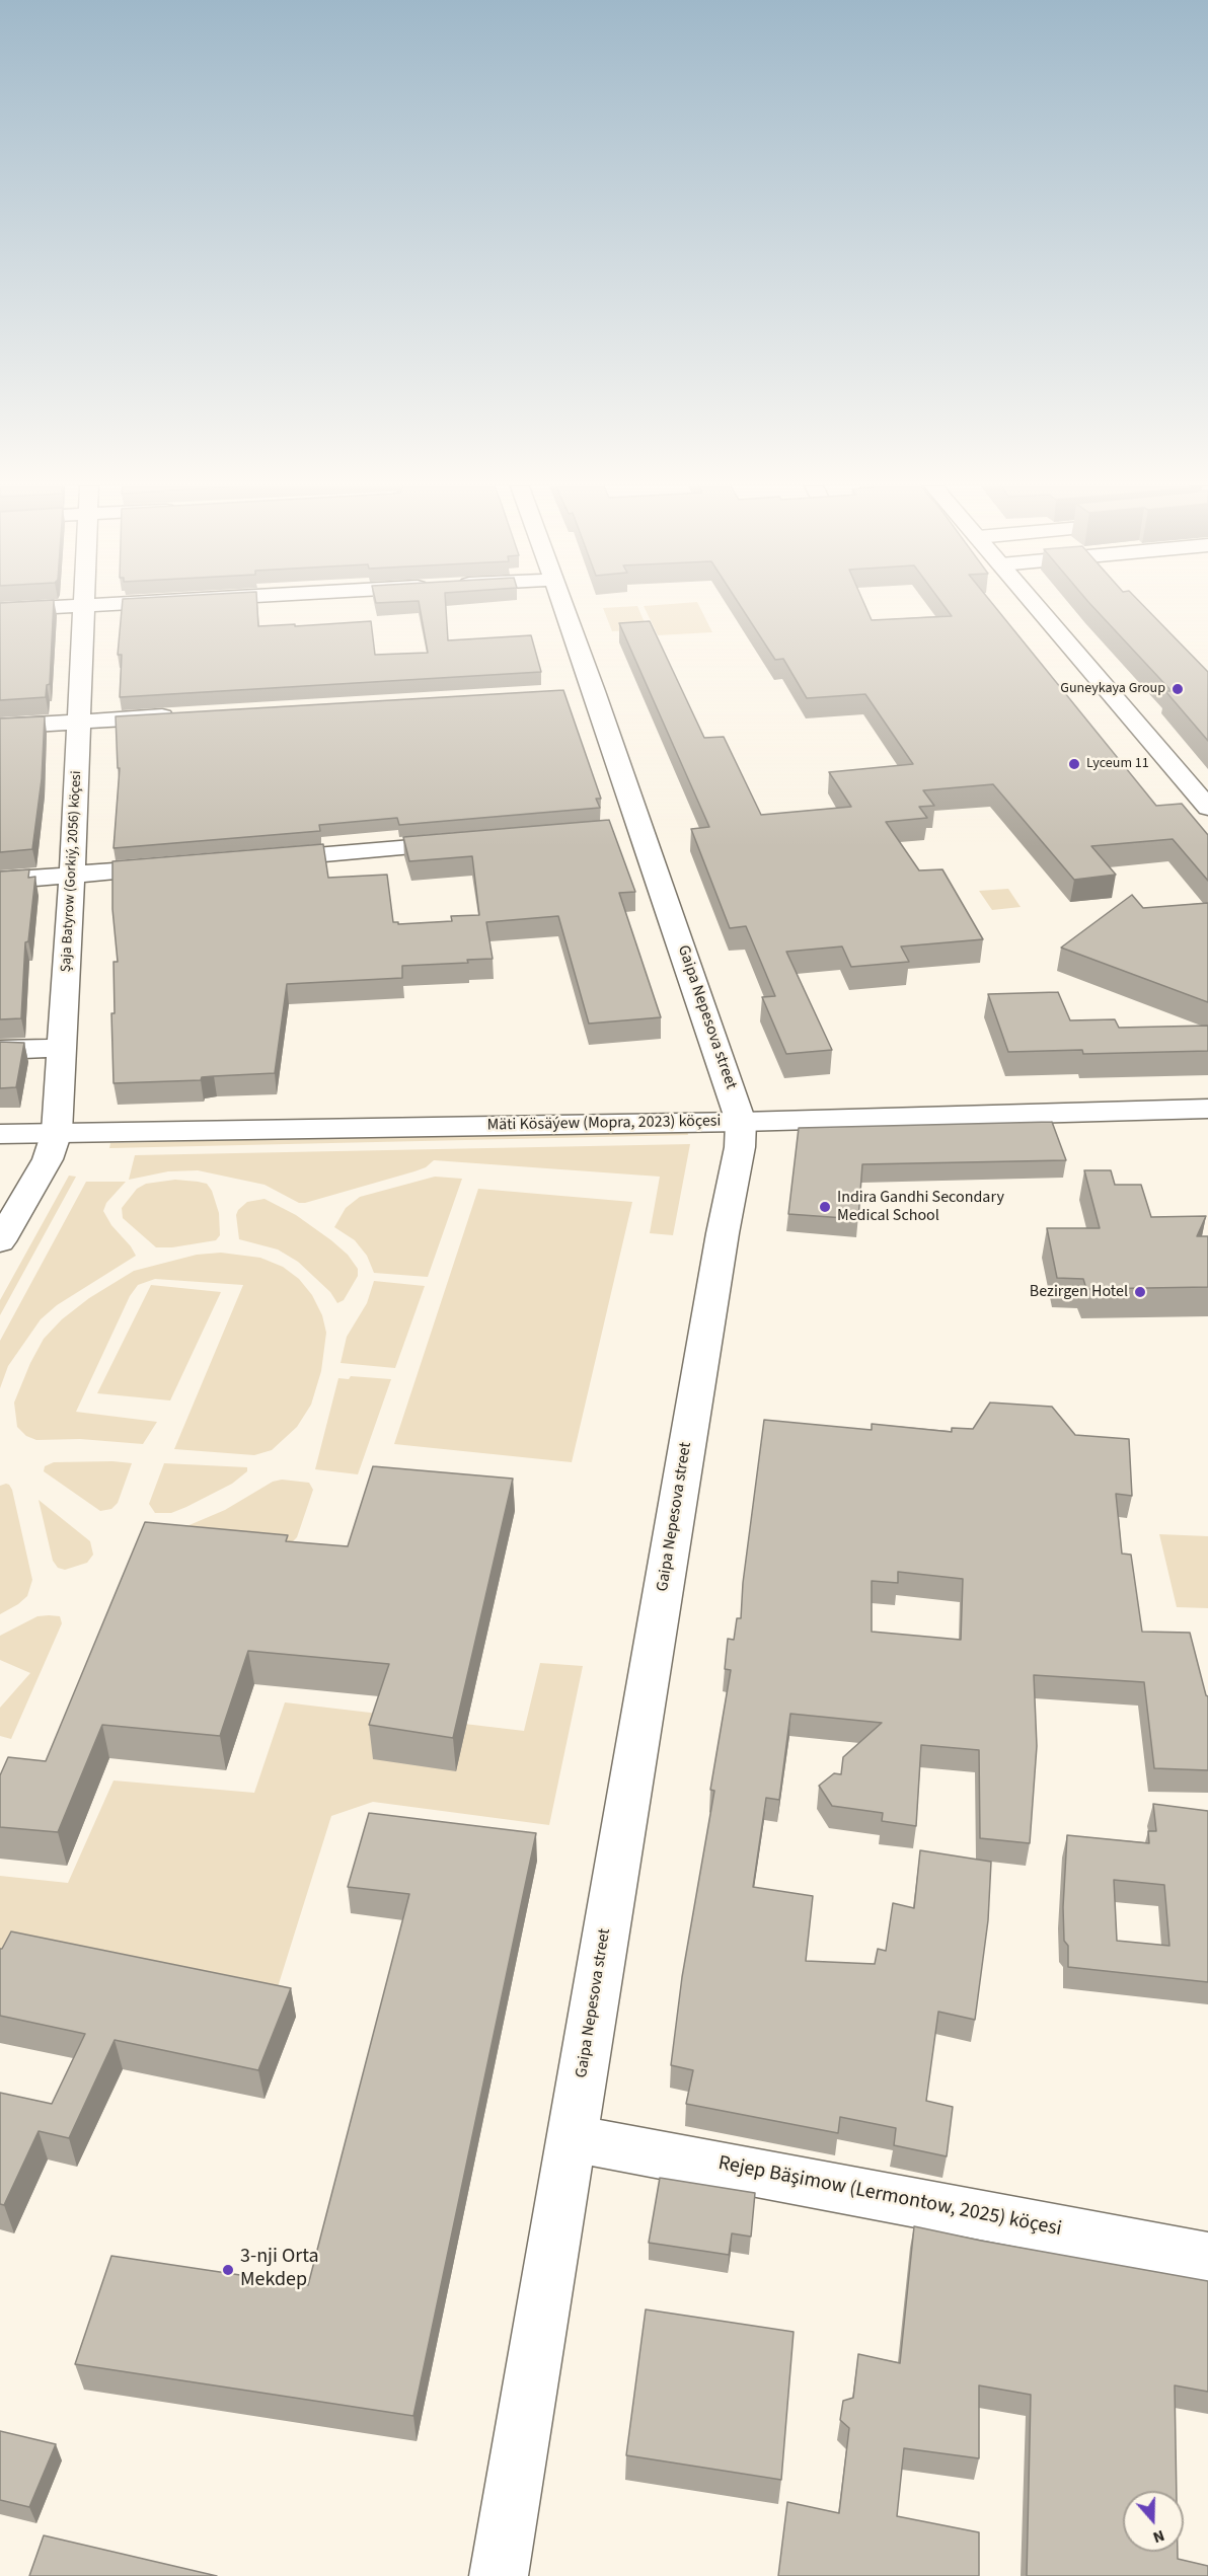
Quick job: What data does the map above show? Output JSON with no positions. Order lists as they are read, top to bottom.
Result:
{
  "streets": {
    "street": [
      "Şaja Batyrow (Gorkiý, 2056) köçesi",
      "Gaipa Nepesova street",
      "Mäti Kösäýew (Mopra, 2023) köçesi",
      "Rejep Bäşimow (Lermontow, 2025) köçesi"
    ]
  },
  "crossings": [
    ["Şaja Batyrow (Gorkiý, 2056) köçesi", "Mäti Kösäýew (Mopra, 2023) köçesi"],
    ["Gaipa Nepesova street", "Mäti Kösäýew (Mopra, 2023) köçesi"],
    ["Gaipa Nepesova street", "Rejep Bäşimow (Lermontow, 2025) köçesi"]
  ],
  "places": [
    "Guneykaya Group",
    "Lyceum 11",
    "Indira Gandhi Secondary Medical School",
    "Bezirgen Hotel",
    "3-nji Orta Mekdep"
  ],
  "north": "bottom"
}
